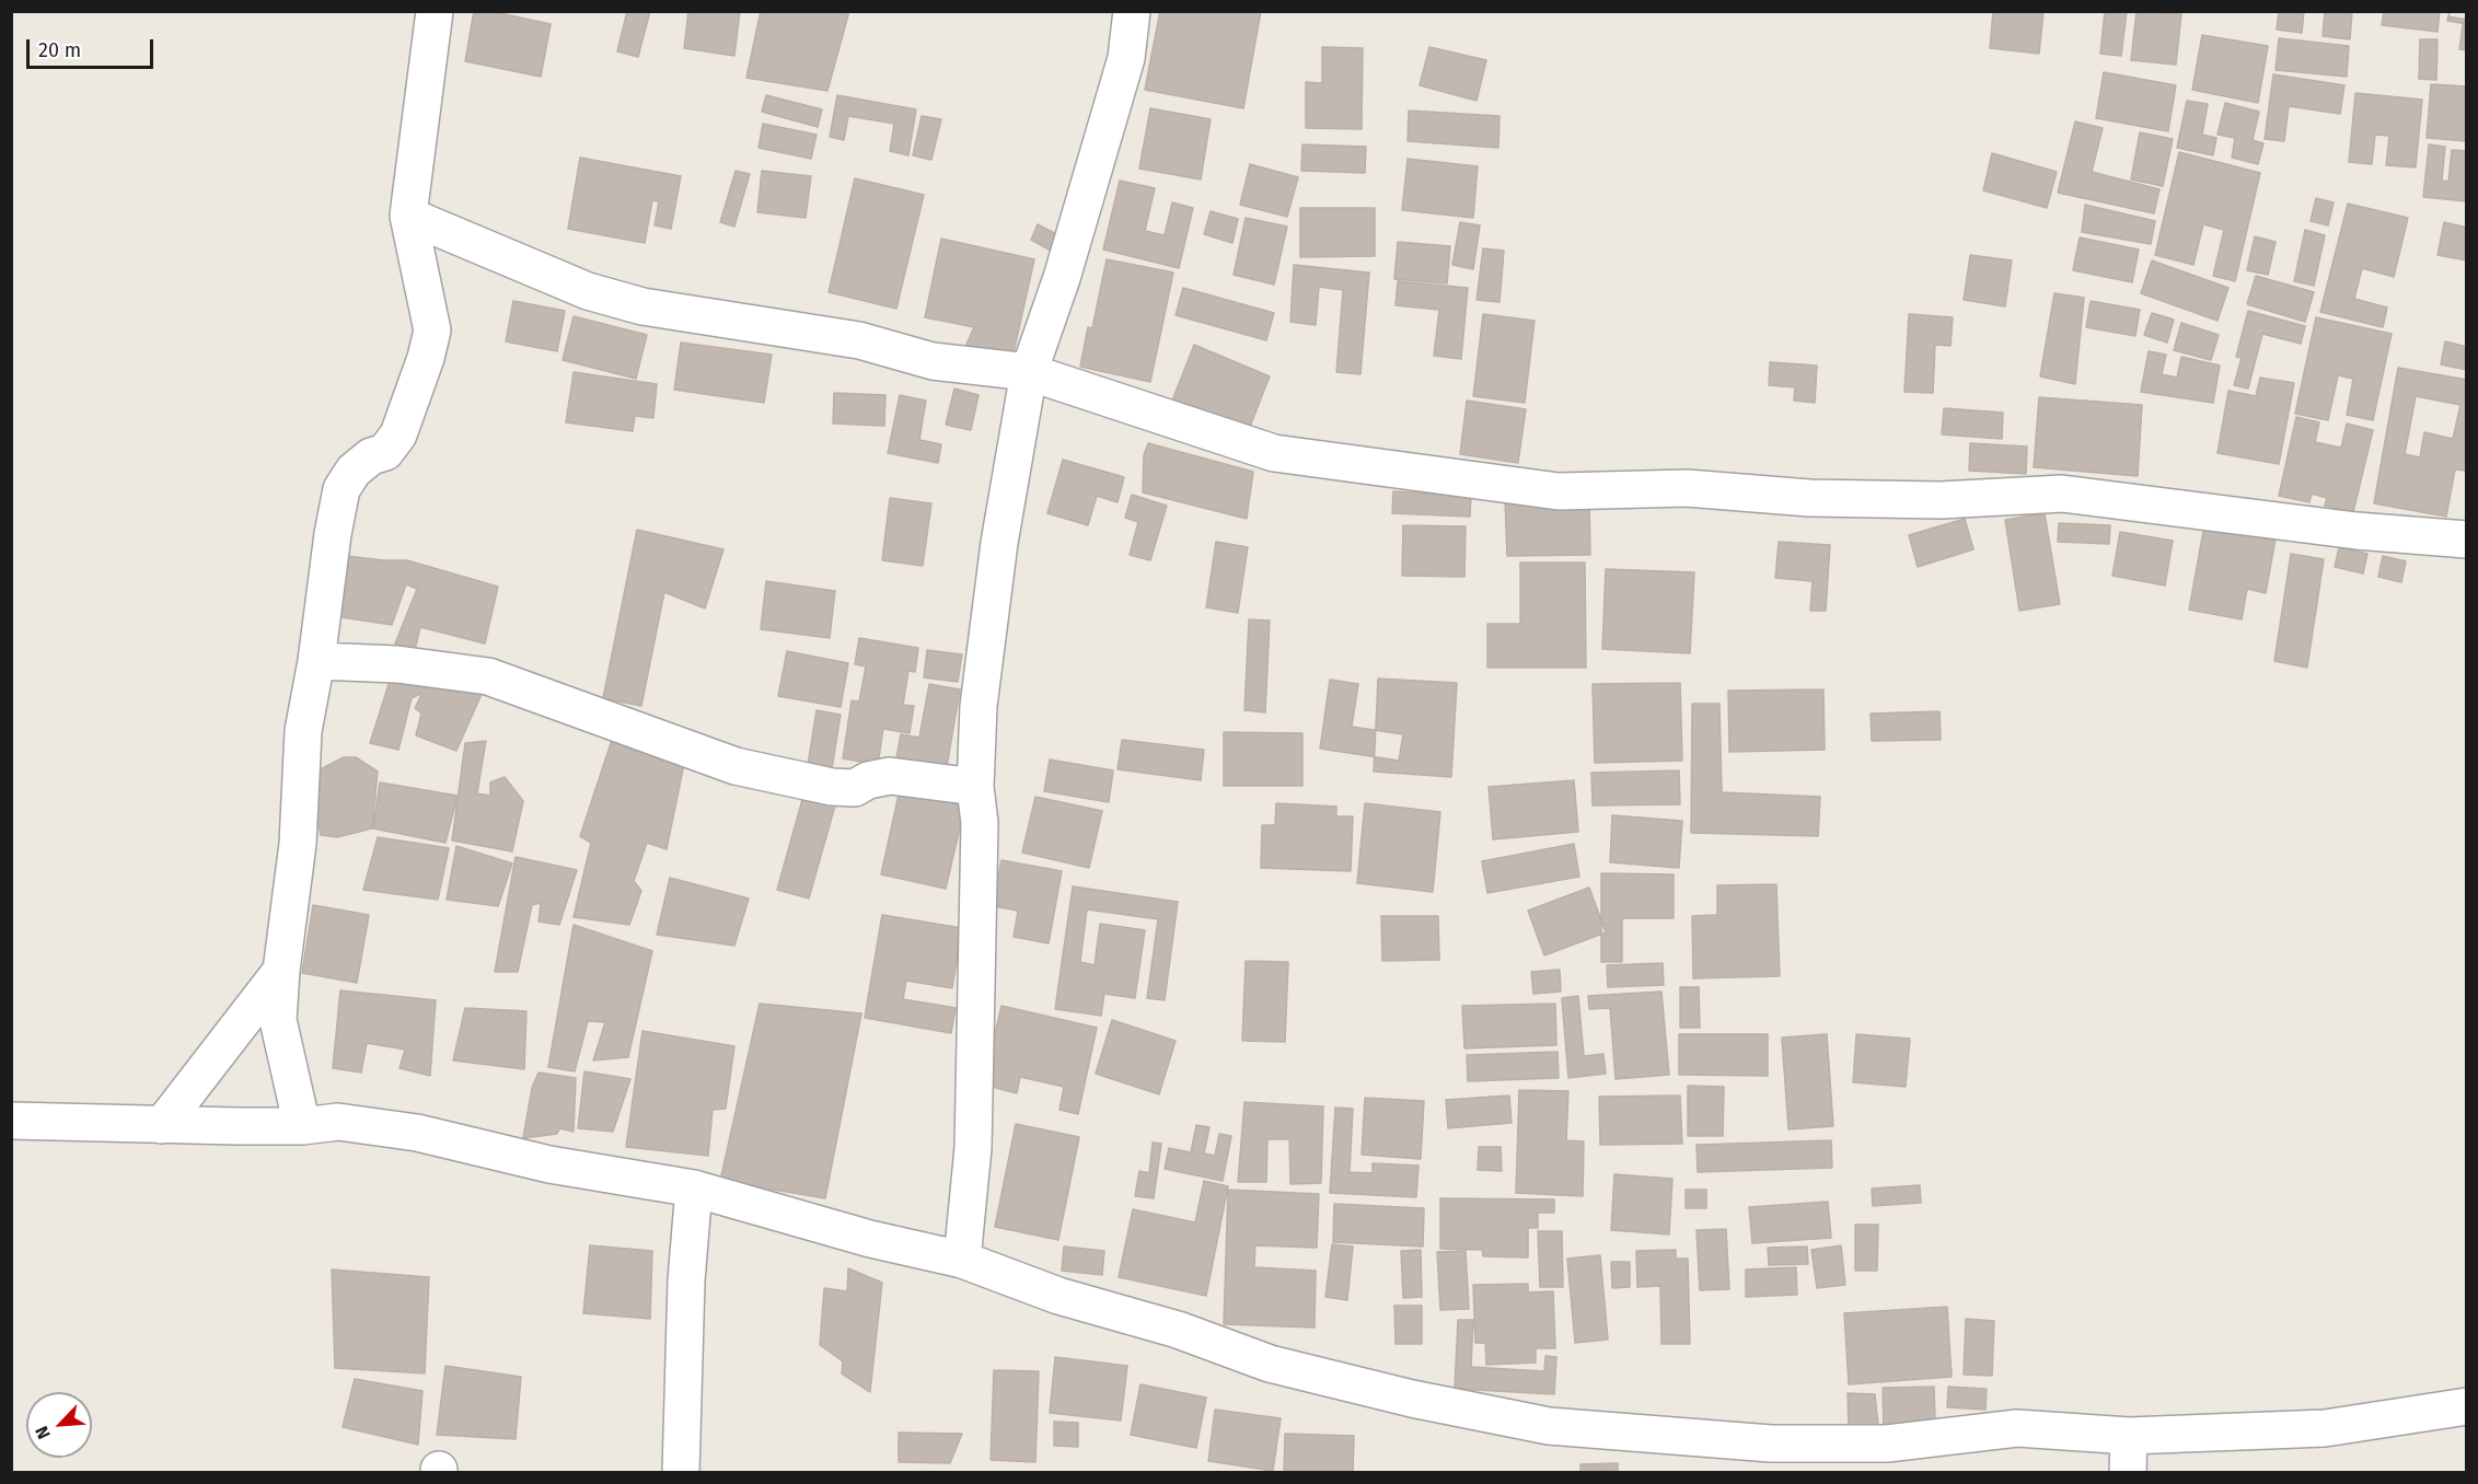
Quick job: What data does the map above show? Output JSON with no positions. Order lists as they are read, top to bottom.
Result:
{
  "scale_bar": "20 m",
  "north": "bottom left"
}
